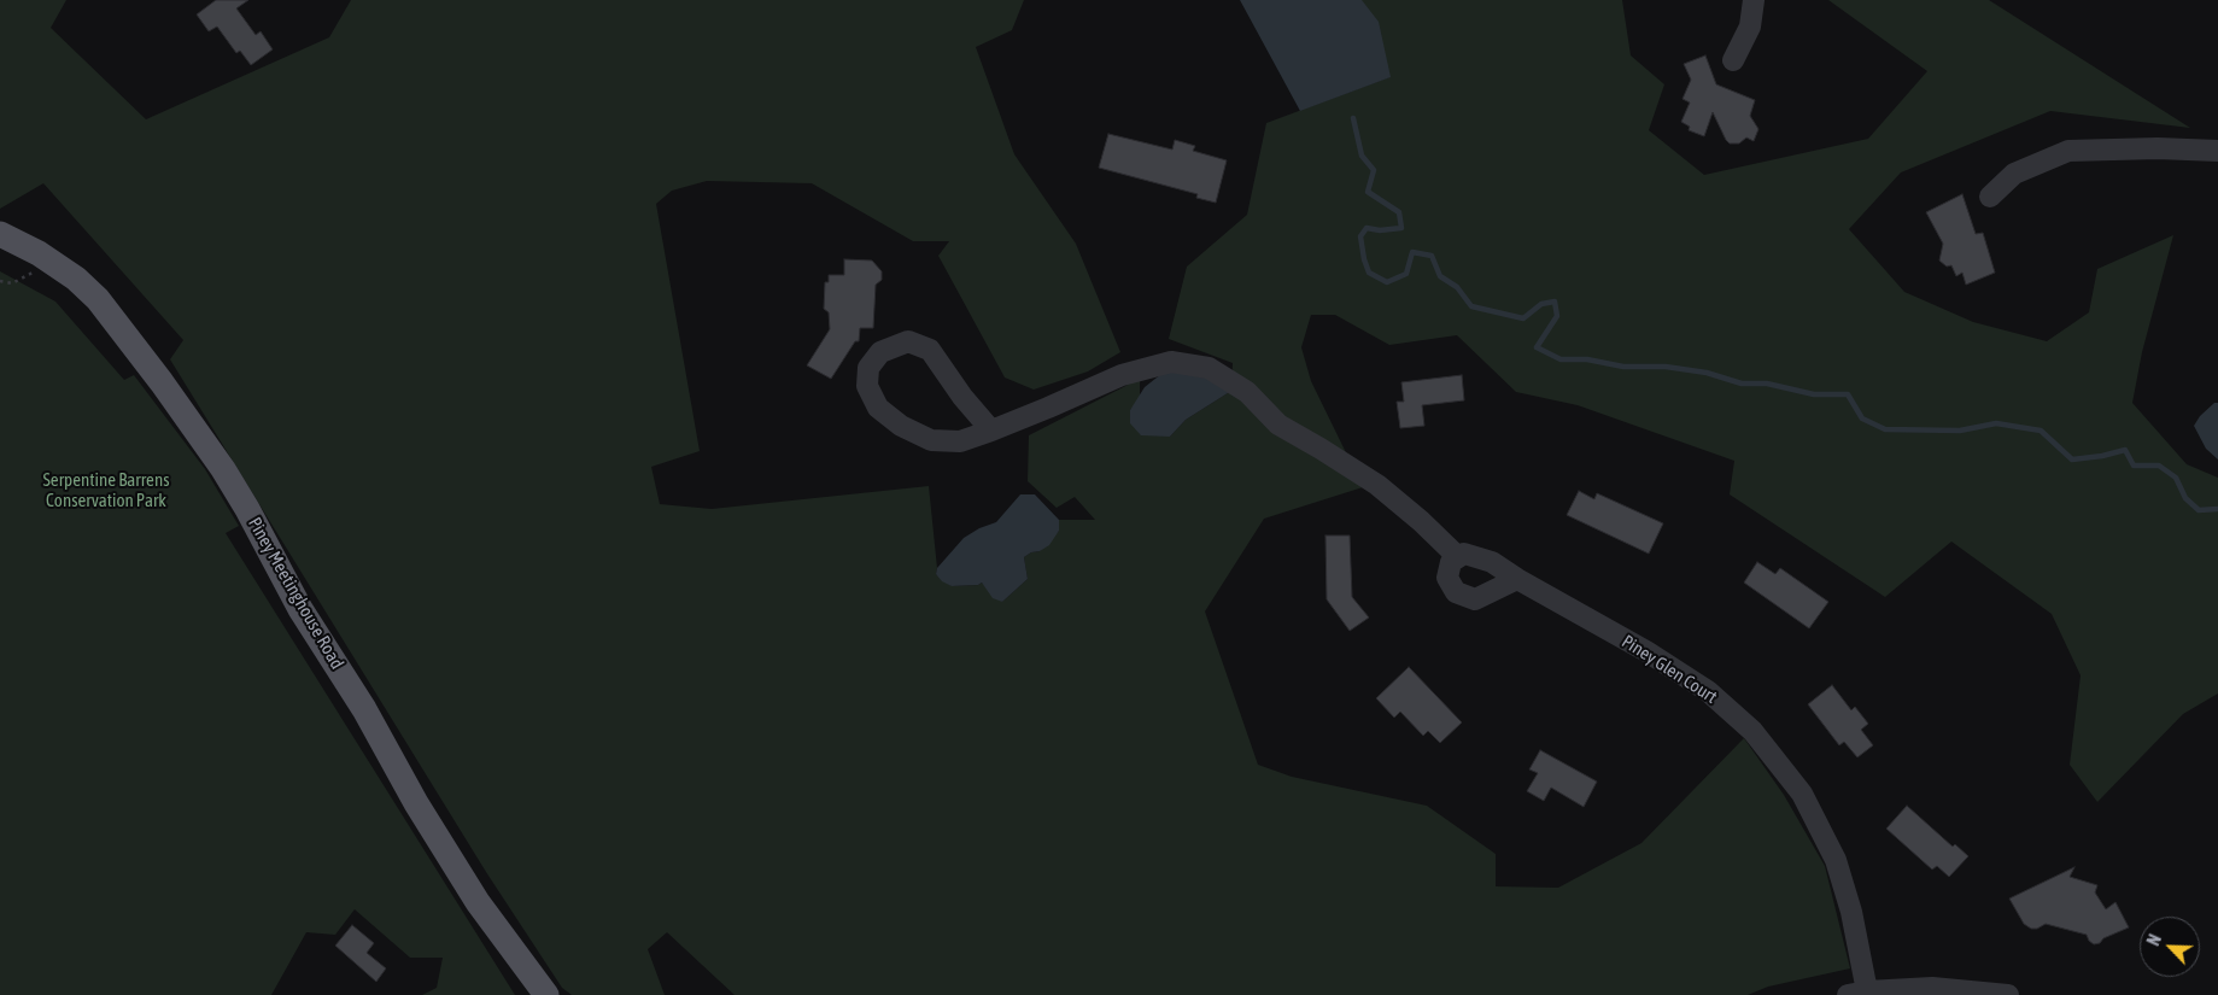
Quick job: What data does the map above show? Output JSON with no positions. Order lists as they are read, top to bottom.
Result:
{
  "streets": {
    "main road": ["Piney Meetinghouse Road"],
    "street": ["Piney Glen Court"]
  },
  "parks": ["Serpentine Barrens Conservation Park"],
  "north": "top left"
}
